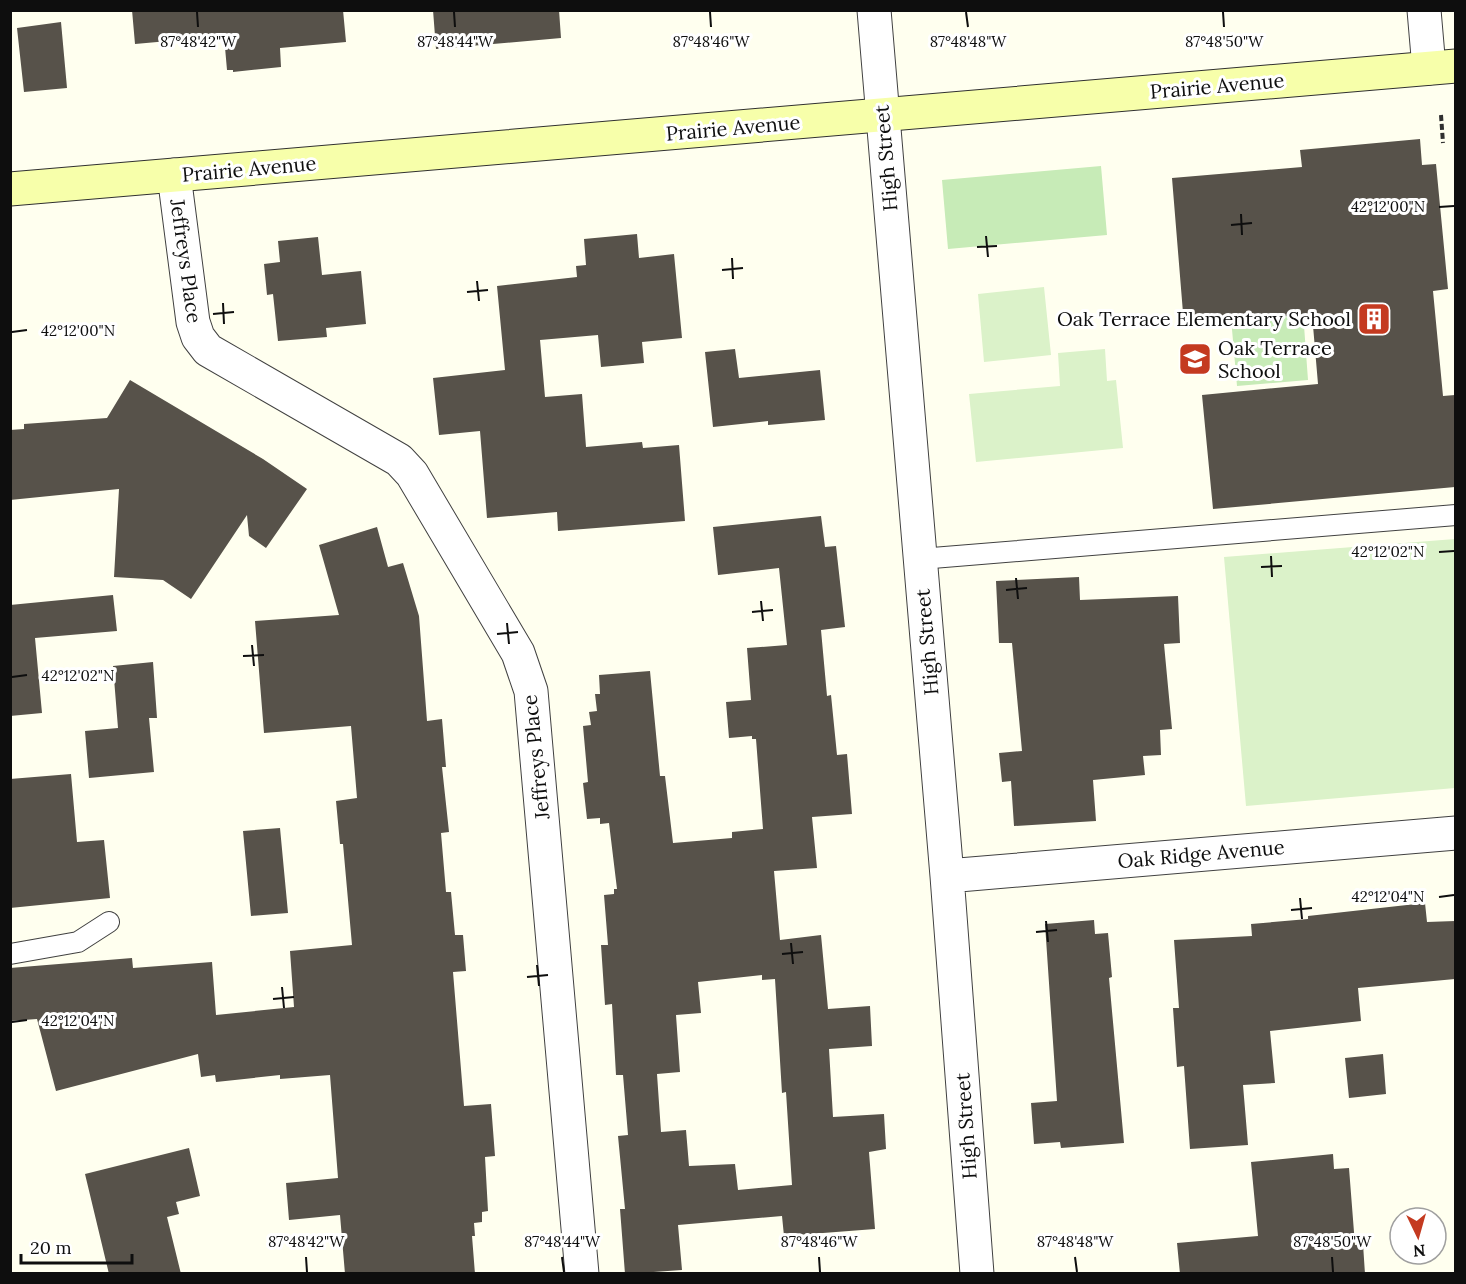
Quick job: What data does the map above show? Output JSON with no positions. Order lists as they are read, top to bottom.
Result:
{
  "streets": {
    "main road": ["Prairie Avenue"],
    "street": ["High Street", "Jeffreys Place", "Oak Ridge Avenue"]
  },
  "crossings": [
    ["Prairie Avenue", "High Street"],
    ["Prairie Avenue", "Jeffreys Place"],
    ["High Street", "Oak Ridge Avenue"]
  ],
  "places": {
    "building": ["Oak Terrace Elementary School"],
    "school or university": ["Oak Terrace School"]
  },
  "scale_bar": "20 m",
  "north": "bottom",
  "coordinates": [
    "87°48'42\"W",
    "87°48'44\"W",
    "87°48'46\"W",
    "87°48'48\"W",
    "87°48'50\"W",
    "42°12'00\"N",
    "42°12'02\"N",
    "42°12'04\"N"
  ]
}
